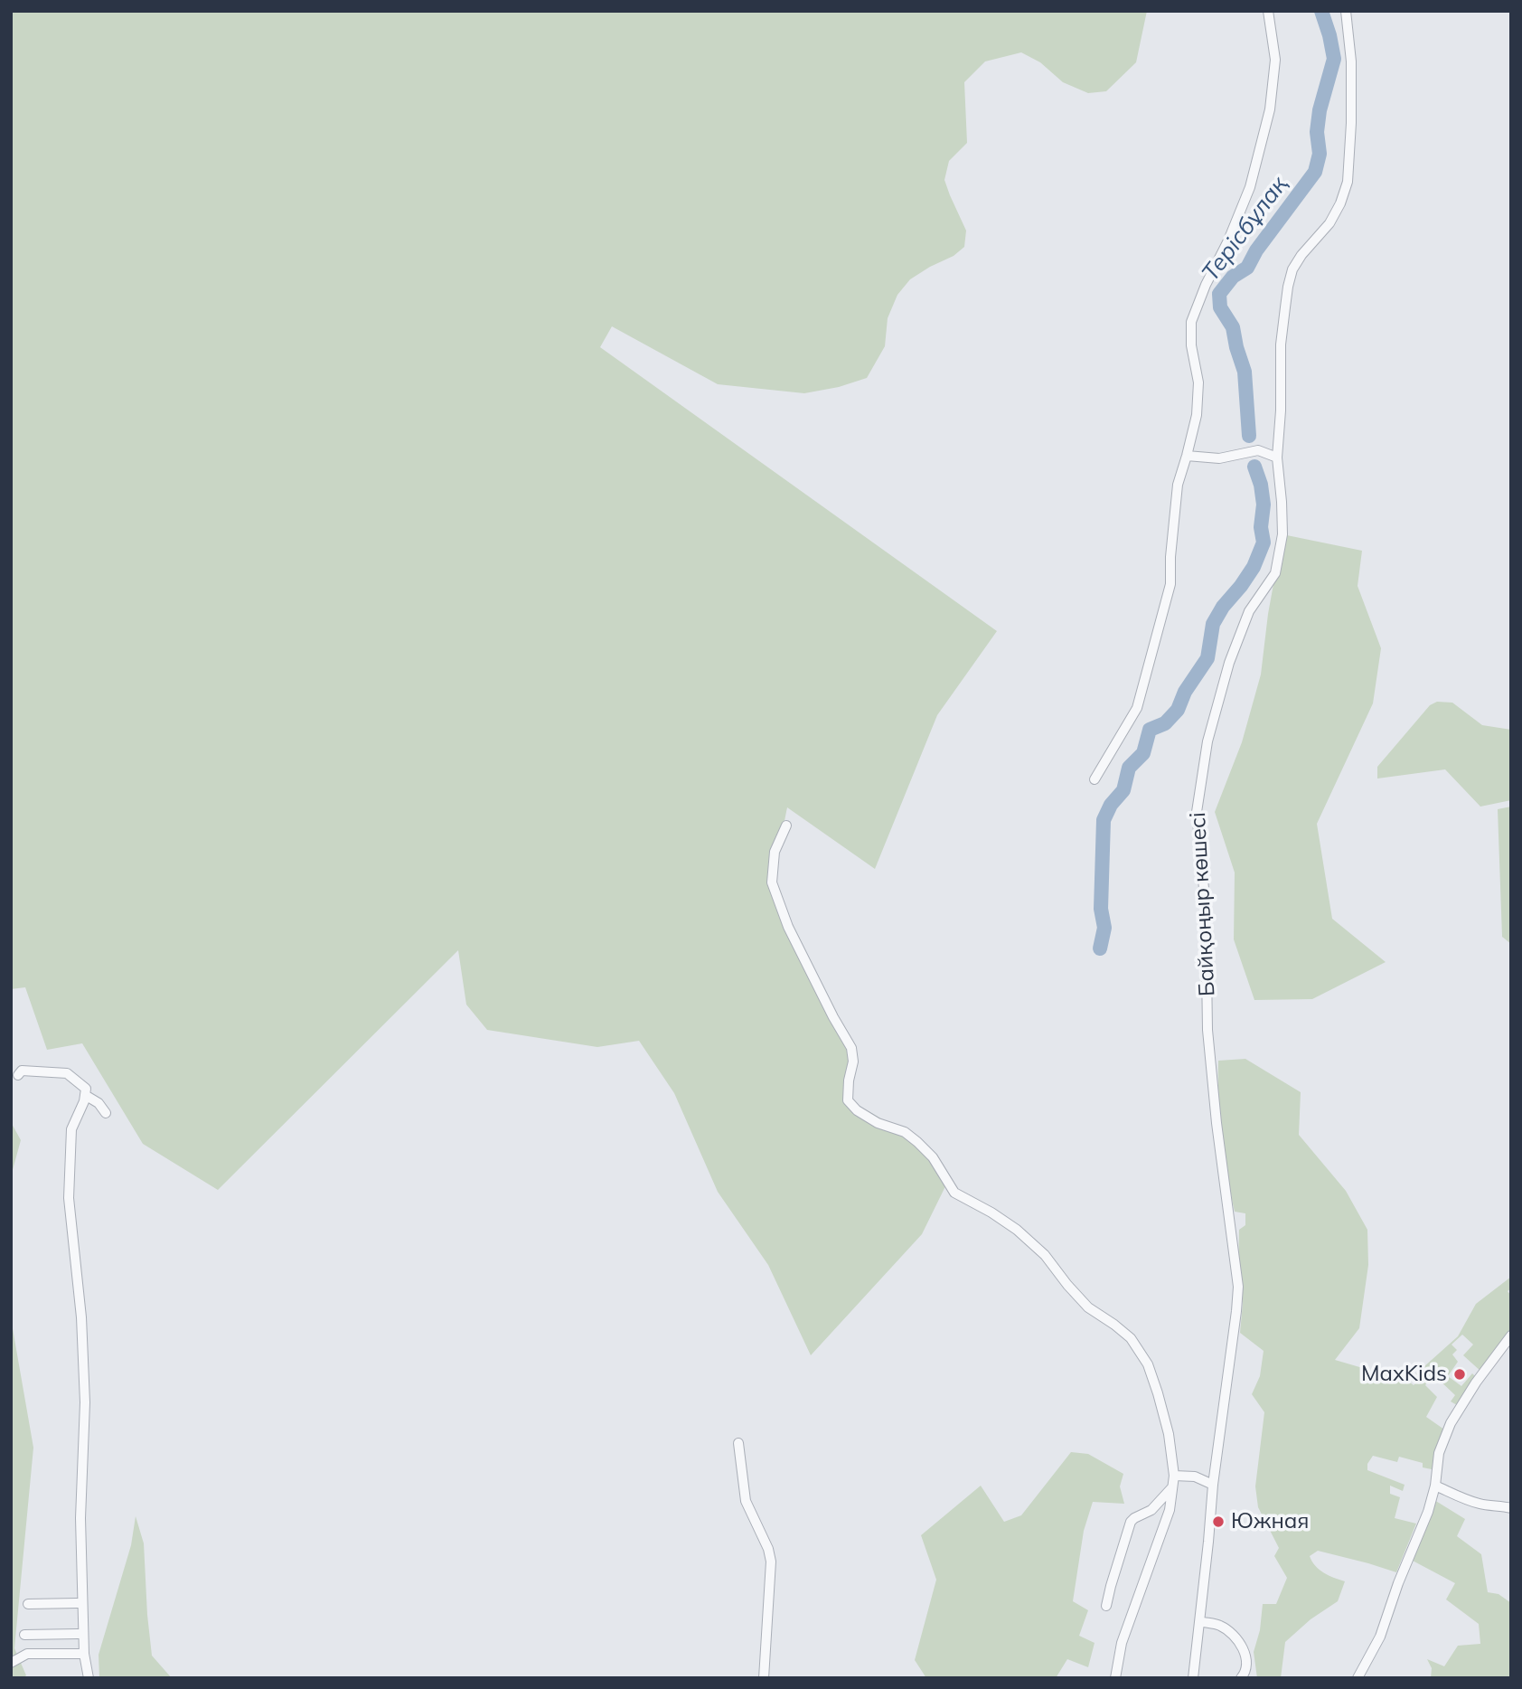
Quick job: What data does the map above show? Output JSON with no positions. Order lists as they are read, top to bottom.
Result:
{
  "streets": {
    "street": ["Байқоңыр көшесі"]
  },
  "water": ["Терісбұлақ"],
  "places": ["MaxKids", "Южная"]
}
